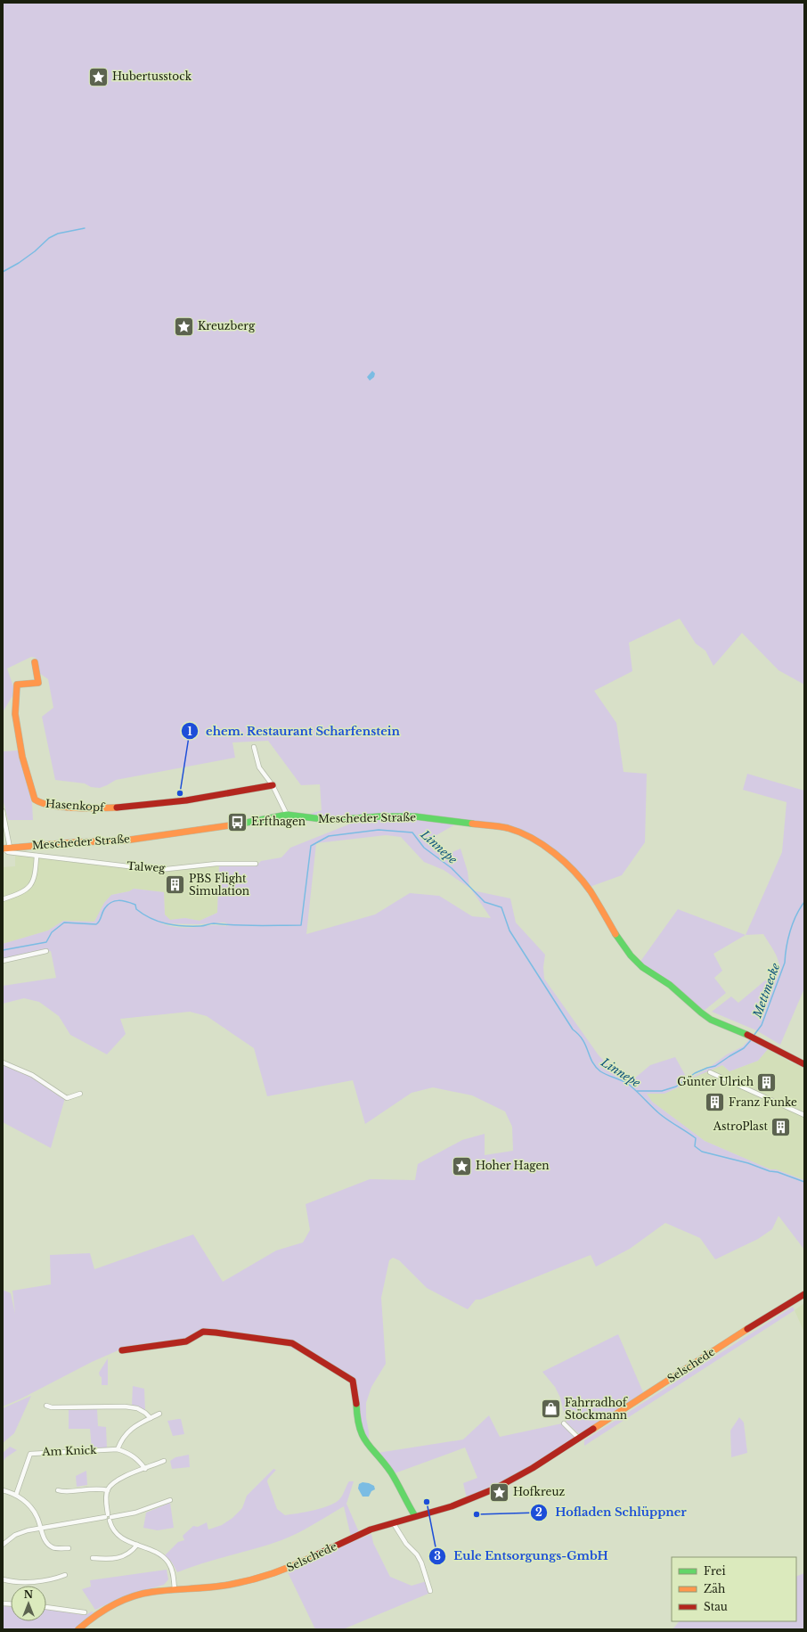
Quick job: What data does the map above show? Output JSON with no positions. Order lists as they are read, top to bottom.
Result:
{
  "streets": {
    "street": [
      "Hasenkopf",
      "Mescheder Straße",
      "Talweg",
      "Selschede",
      "Am Knick"
    ]
  },
  "crossings": [
    ["Mescheder Straße", "Talweg"]
  ],
  "water": ["Linnepe", "Mettmecke"],
  "places": {
    "place": [
      "Hubertusstock",
      "Kreuzberg",
      "Hoher Hagen",
      "Hofkreuz"
    ],
    "other": ["ehem. Restaurant Scharfenstein", "Eule Entsorgungs-GmbH", "Hofladen Schlüppner"],
    "bus stop": ["Erfthagen"],
    "building": [
      "PBS Flight Simulation",
      "Günter Ulrich",
      "Franz Funke",
      "AstroPlast"
    ],
    "shop": ["Fahrradhof Stöckmann"]
  },
  "legend": ["Frei", "Zäh", "Stau"],
  "north": "top"
}
